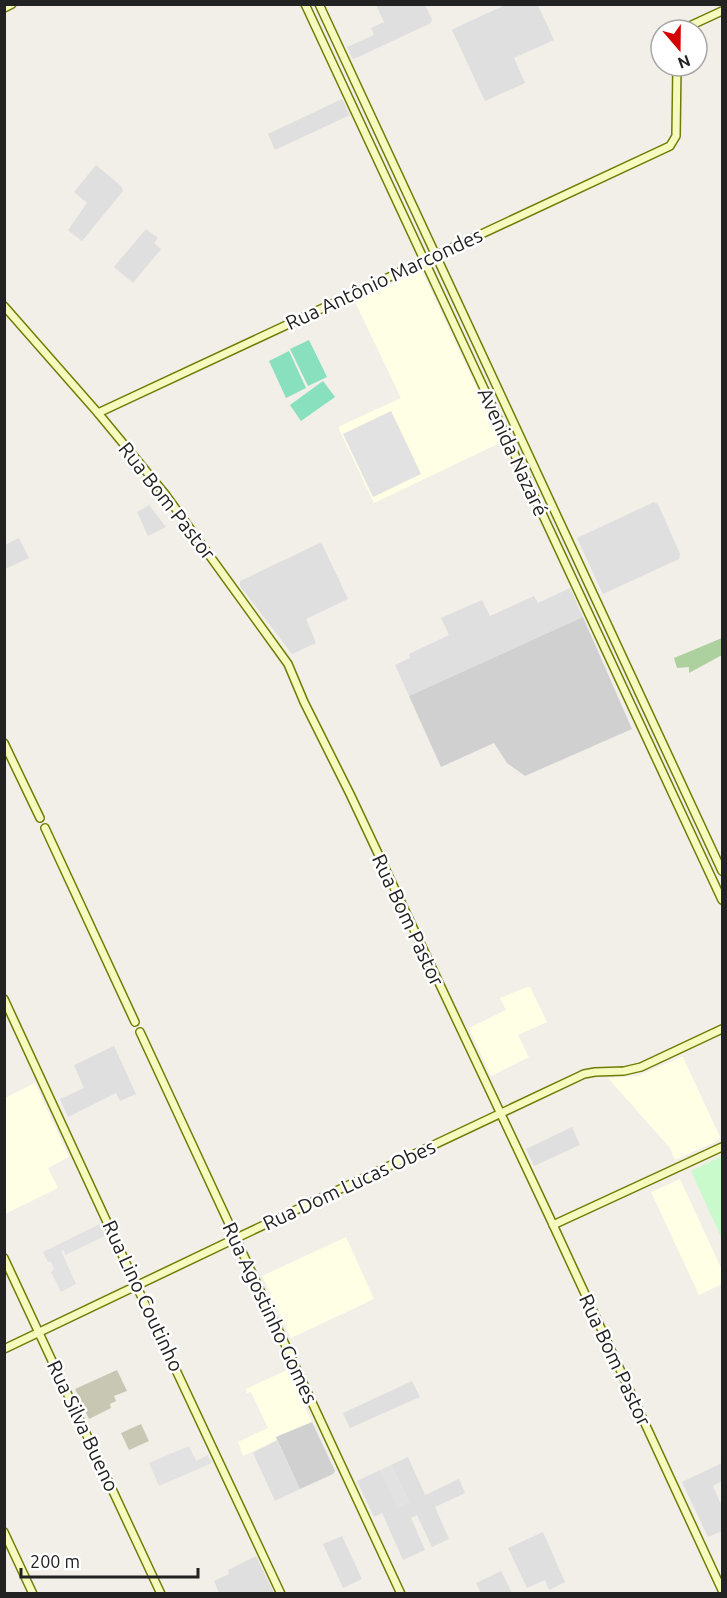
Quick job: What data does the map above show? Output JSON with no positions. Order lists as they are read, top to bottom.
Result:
{
  "streets": {
    "main road": [
      "Rua Antônio Marcondes",
      "Avenida Nazaré",
      "Rua Bom Pastor",
      "Rua Dom Lucas Obes",
      "Rua Lino Coutinho",
      "Rua Agostinho Gomes",
      "Rua Silva Bueno"
    ]
  },
  "crossings": [
    ["Rua Antônio Marcondes", "Avenida Nazaré"],
    ["Rua Antônio Marcondes", "Rua Bom Pastor"],
    ["Rua Bom Pastor", "Rua Dom Lucas Obes"],
    ["Rua Dom Lucas Obes", "Rua Lino Coutinho"],
    ["Rua Dom Lucas Obes", "Rua Agostinho Gomes"],
    ["Rua Dom Lucas Obes", "Rua Silva Bueno"]
  ],
  "scale_bar": "200 m",
  "north": "bottom"
}
